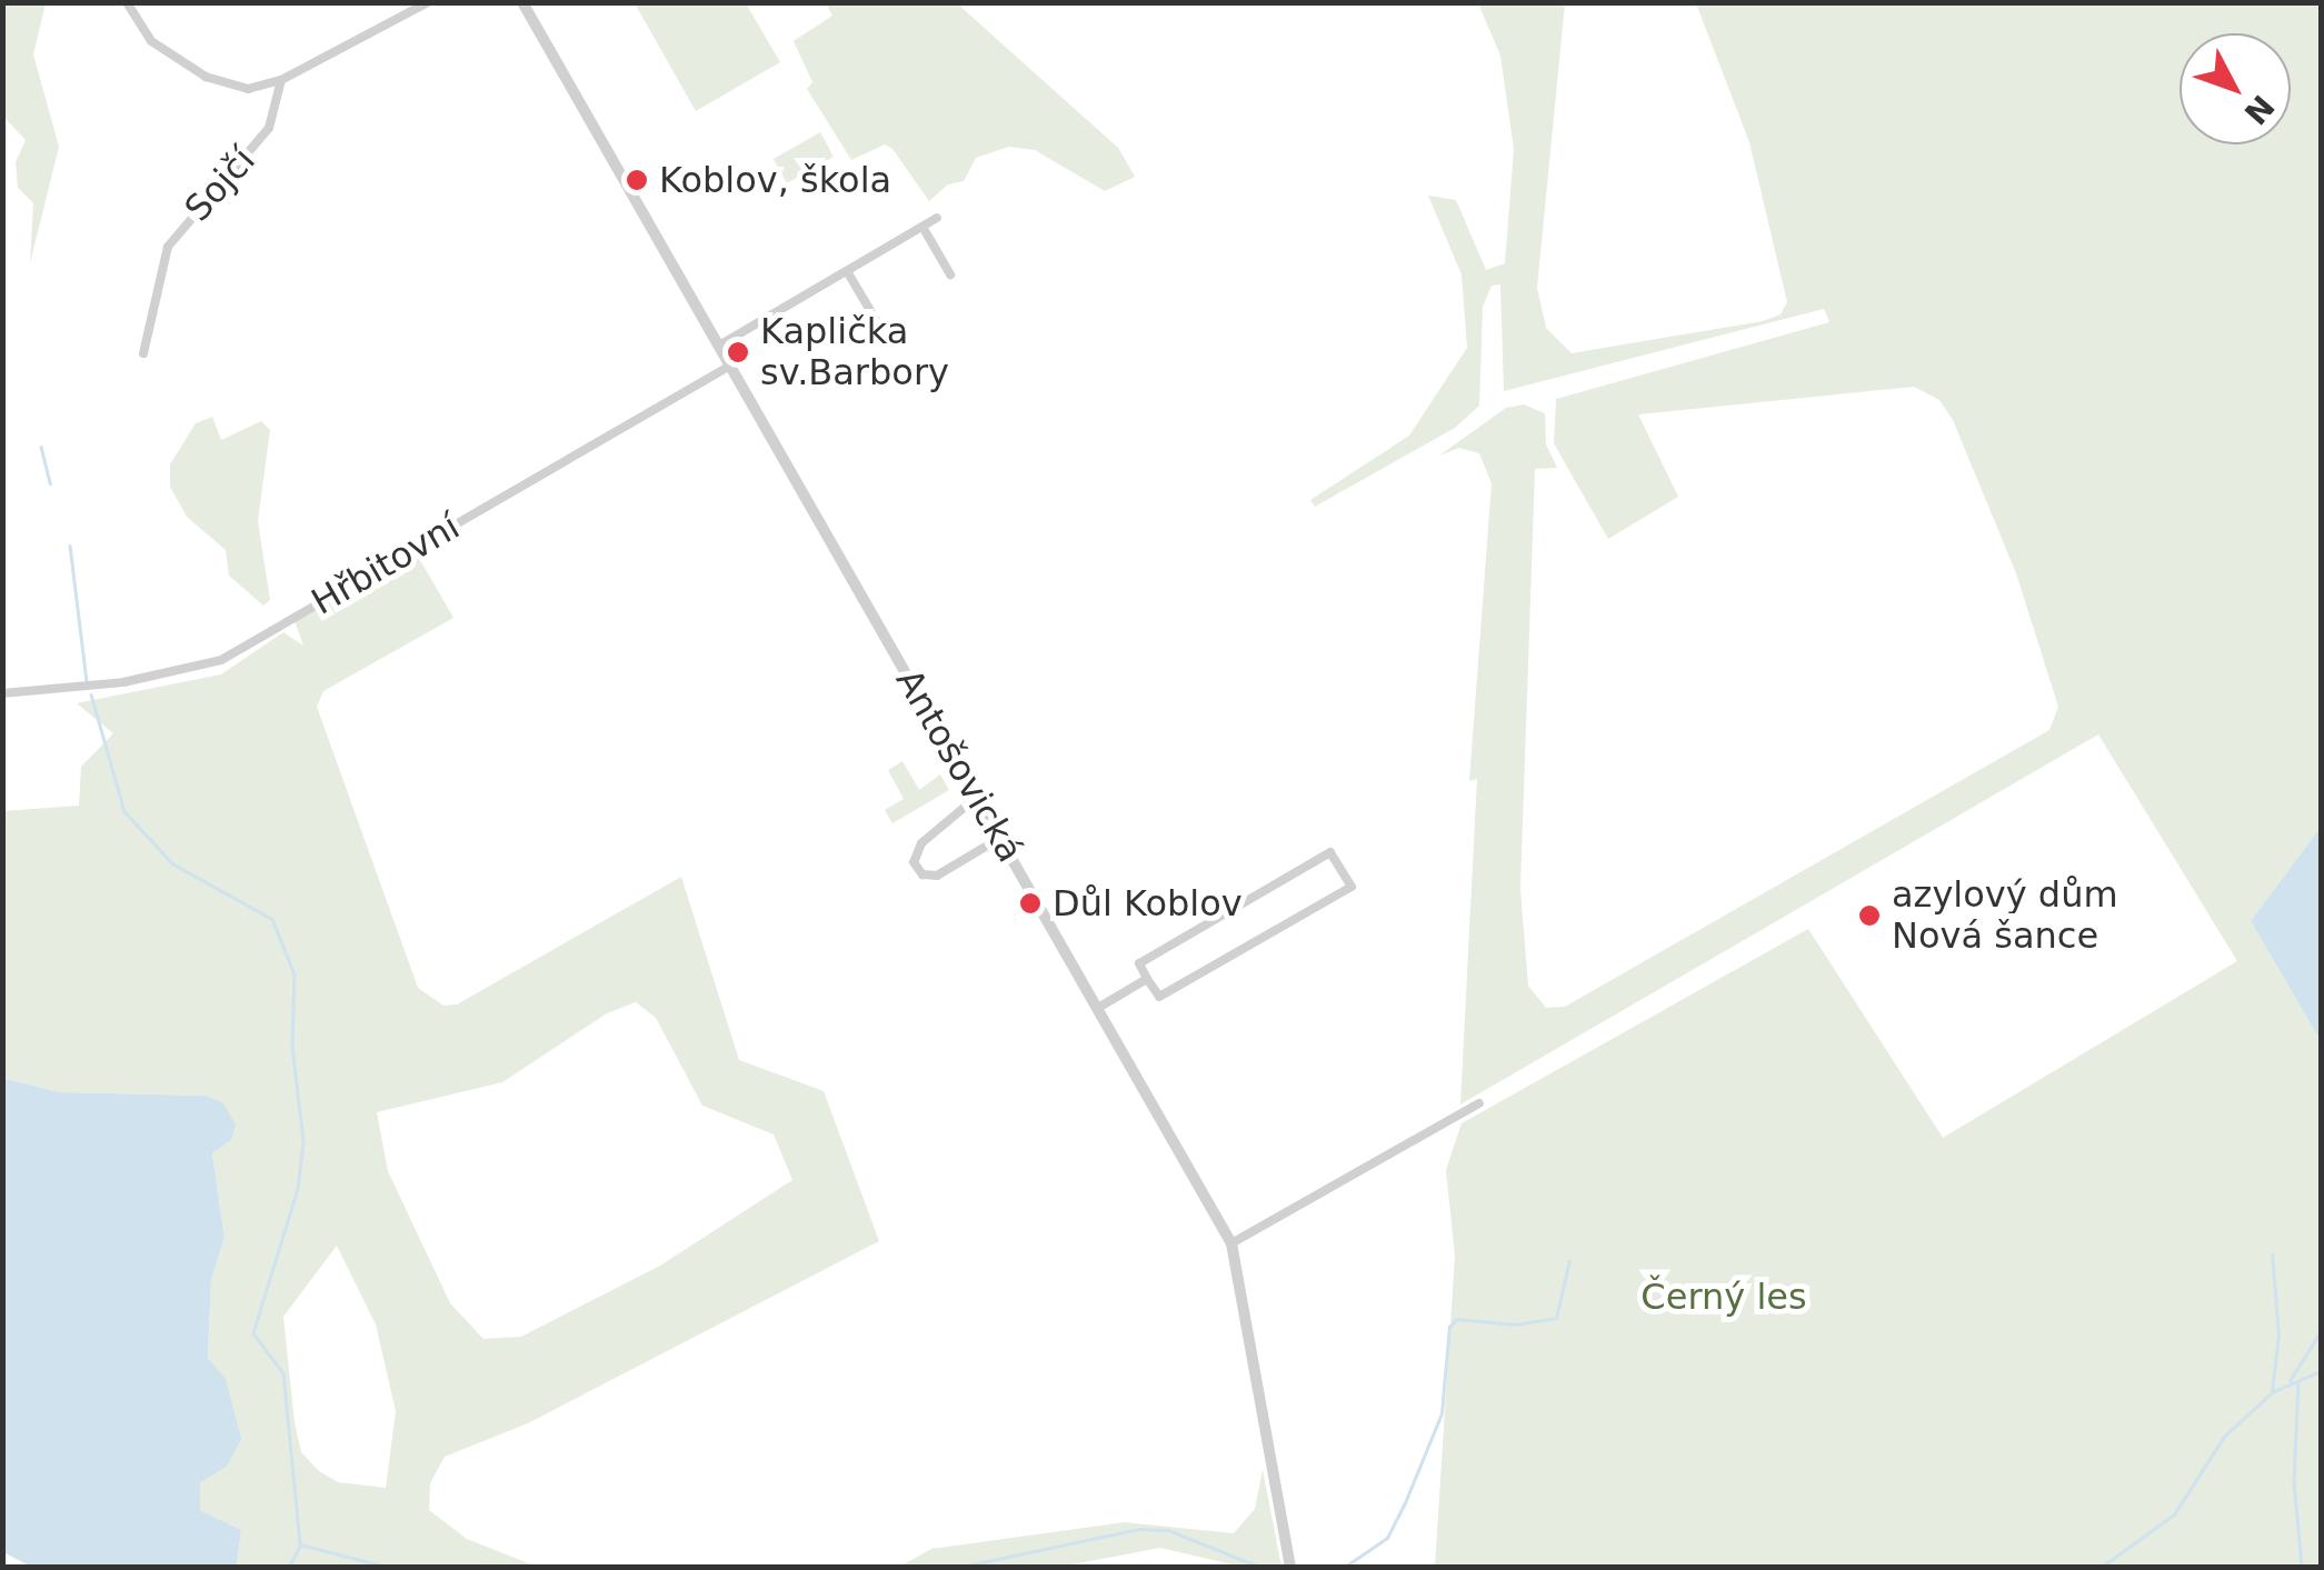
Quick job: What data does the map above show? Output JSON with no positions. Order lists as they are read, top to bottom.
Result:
{
  "streets": {
    "street": ["Sojčí", "Hřbitovní", "Antošovická"]
  },
  "crossings": [
    ["Hřbitovní", "Antošovická"]
  ],
  "parks": ["Černý les"],
  "places": [
    "Koblov, škola",
    "Kaplička sv.Barbory",
    "Důl Koblov",
    "azylový dům Nová šance"
  ],
  "north": "bottom right"
}
